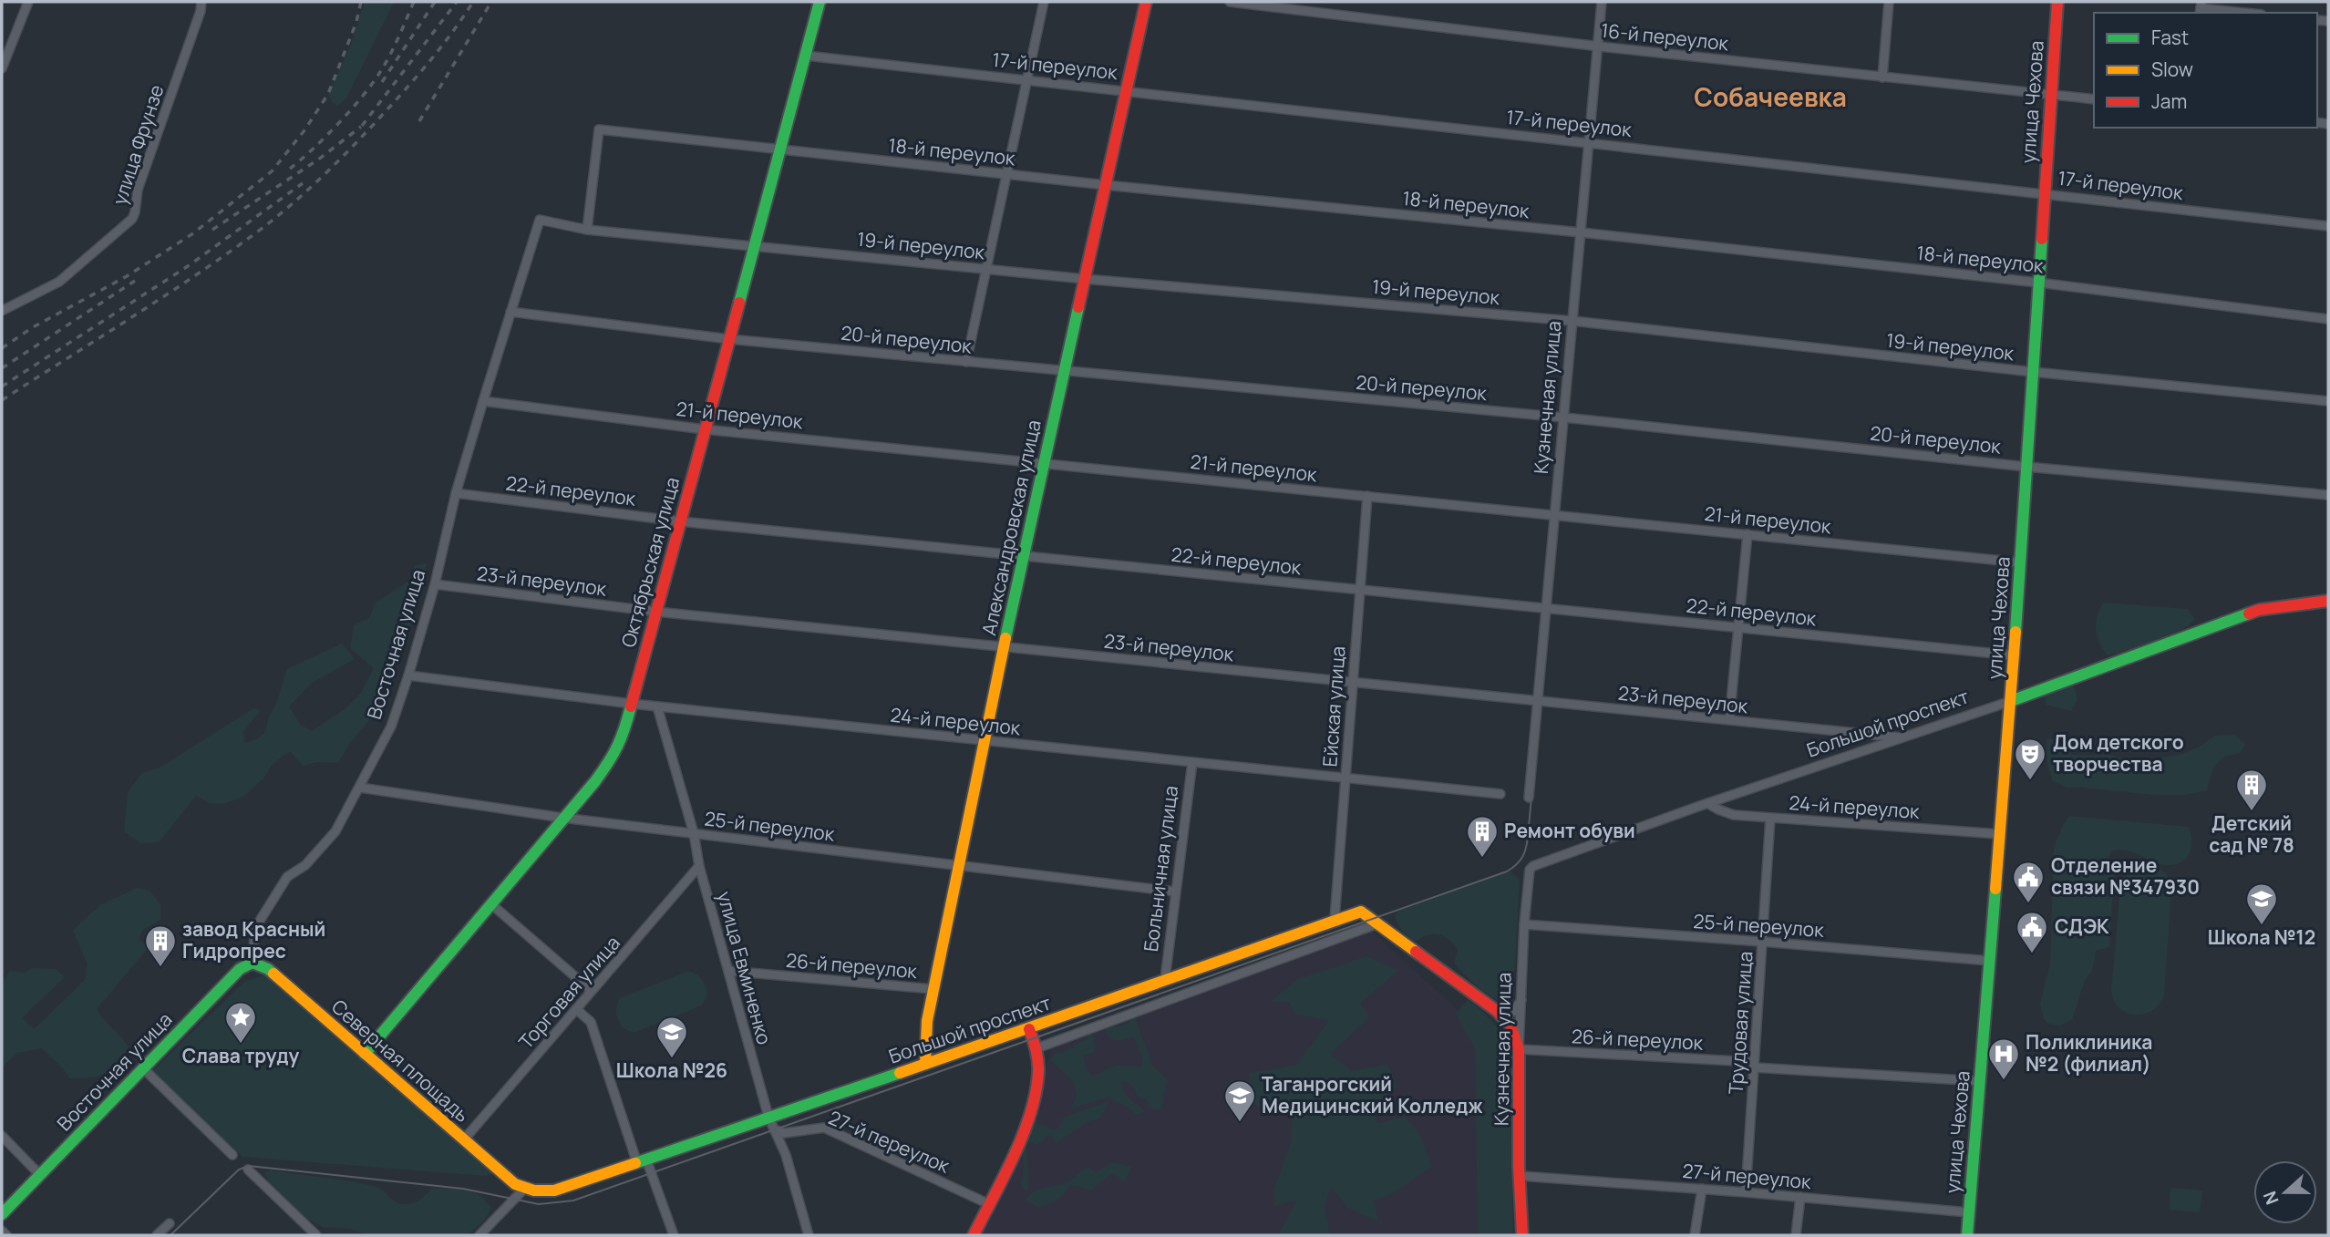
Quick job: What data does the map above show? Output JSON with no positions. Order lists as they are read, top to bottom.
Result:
{
  "streets": {
    "main road": [
      "улица Чехова",
      "Кузнечная улица",
      "Александровская улица",
      "Октябрьская улица",
      "Восточная улица",
      "Большой проспект",
      "Северная площадь"
    ],
    "street": [
      "16-й переулок",
      "17-й переулок",
      "улица Фрунзе",
      "18-й переулок",
      "19-й переулок",
      "20-й переулок",
      "21-й переулок",
      "22-й переулок",
      "23-й переулок",
      "Ейская улица",
      "24-й переулок",
      "25-й переулок",
      "Больничная улица",
      "26-й переулок",
      "улица Евминенко",
      "Торговая улица",
      "Трудовая улица",
      "27-й переулок"
    ]
  },
  "crossings": [
    ["16-й переулок", "улица Чехова"],
    ["16-й переулок", "Кузнечная улица"],
    ["17-й переулок", "улица Чехова"],
    ["17-й переулок", "Кузнечная улица"],
    ["17-й переулок", "Александровская улица"],
    ["17-й переулок", "Октябрьская улица"],
    ["улица Чехова", "18-й переулок"],
    ["улица Чехова", "19-й переулок"],
    ["улица Чехова", "20-й переулок"],
    ["улица Чехова", "21-й переулок"],
    ["улица Чехова", "22-й переулок"],
    ["улица Чехова", "24-й переулок"],
    ["улица Чехова", "Большой проспект"],
    ["улица Чехова", "25-й переулок"],
    ["улица Чехова", "26-й переулок"],
    ["улица Чехова", "27-й переулок"],
    ["18-й переулок", "19-й переулок"],
    ["18-й переулок", "Кузнечная улица"],
    ["18-й переулок", "Александровская улица"],
    ["18-й переулок", "Октябрьская улица"],
    ["19-й переулок", "Кузнечная улица"],
    ["19-й переулок", "Александровская улица"],
    ["19-й переулок", "Октябрьская улица"],
    ["19-й переулок", "Восточная улица"],
    ["20-й переулок", "Кузнечная улица"],
    ["20-й переулок", "Александровская улица"],
    ["20-й переулок", "Октябрьская улица"],
    ["20-й переулок", "Восточная улица"],
    ["Кузнечная улица", "21-й переулок"],
    ["Кузнечная улица", "22-й переулок"],
    ["Кузнечная улица", "23-й переулок"],
    ["Кузнечная улица", "Большой проспект"],
    ["Кузнечная улица", "25-й переулок"],
    ["Кузнечная улица", "26-й переулок"],
    ["Кузнечная улица", "27-й переулок"],
    ["21-й переулок", "Александровская улица"],
    ["21-й переулок", "Октябрьская улица"],
    ["21-й переулок", "Восточная улица"],
    ["21-й переулок", "Ейская улица"],
    ["22-й переулок", "Александровская улица"],
    ["22-й переулок", "Октябрьская улица"],
    ["22-й переулок", "Восточная улица"],
    ["22-й переулок", "Ейская улица"],
    ["Александровская улица", "23-й переулок"],
    ["Александровская улица", "24-й переулок"],
    ["Александровская улица", "Большой проспект"],
    ["Александровская улица", "25-й переулок"],
    ["Александровская улица", "26-й переулок"],
    ["Октябрьская улица", "23-й переулок"],
    ["Октябрьская улица", "24-й переулок"],
    ["Октябрьская улица", "25-й переулок"],
    ["Октябрьская улица", "Северная площадь"],
    ["23-й переулок", "Восточная улица"],
    ["23-й переулок", "Ейская улица"],
    ["23-й переулок", "Большой проспект"],
    ["Восточная улица", "24-й переулок"],
    ["Восточная улица", "25-й переулок"],
    ["Восточная улица", "Северная площадь"],
    ["Ейская улица", "24-й переулок"],
    ["Ейская улица", "Большой проспект"],
    ["24-й переулок", "Большой проспект"],
    ["24-й переулок", "Больничная улица"],
    ["24-й переулок", "улица Евминенко"],
    ["24-й переулок", "Трудовая улица"],
    ["Большой проспект", "Больничная улица"],
    ["Большой проспект", "26-й переулок"],
    ["Большой проспект", "улица Евминенко"],
    ["Большой проспект", "Северная площадь"],
    ["25-й переулок", "Больничная улица"],
    ["25-й переулок", "улица Евминенко"],
    ["25-й переулок", "Трудовая улица"],
    ["26-й переулок", "улица Евминенко"],
    ["26-й переулок", "Трудовая улица"],
    ["улица Евминенко", "Торговая улица"],
    ["улица Евминенко", "27-й переулок"],
    ["Торговая улица", "Северная площадь"],
    ["Трудовая улица", "27-й переулок"]
  ],
  "districts": ["Собачеевка"],
  "places": {
    "theatre": ["Дом детского творчества"],
    "building": ["Детский сад № 78", "Ремонт обуви", "завод Красный Гидропрес"],
    "public building": ["Отделение связи №347930", "СДЭК"],
    "school or university": ["Школа №12", "Школа №26", "Таганрогский Медицинский Колледж"],
    "place": ["Слава труду"],
    "hospital": ["Поликлиника №2 (филиал)"]
  },
  "legend": ["Fast", "Slow", "Jam"],
  "north": "left"
}
